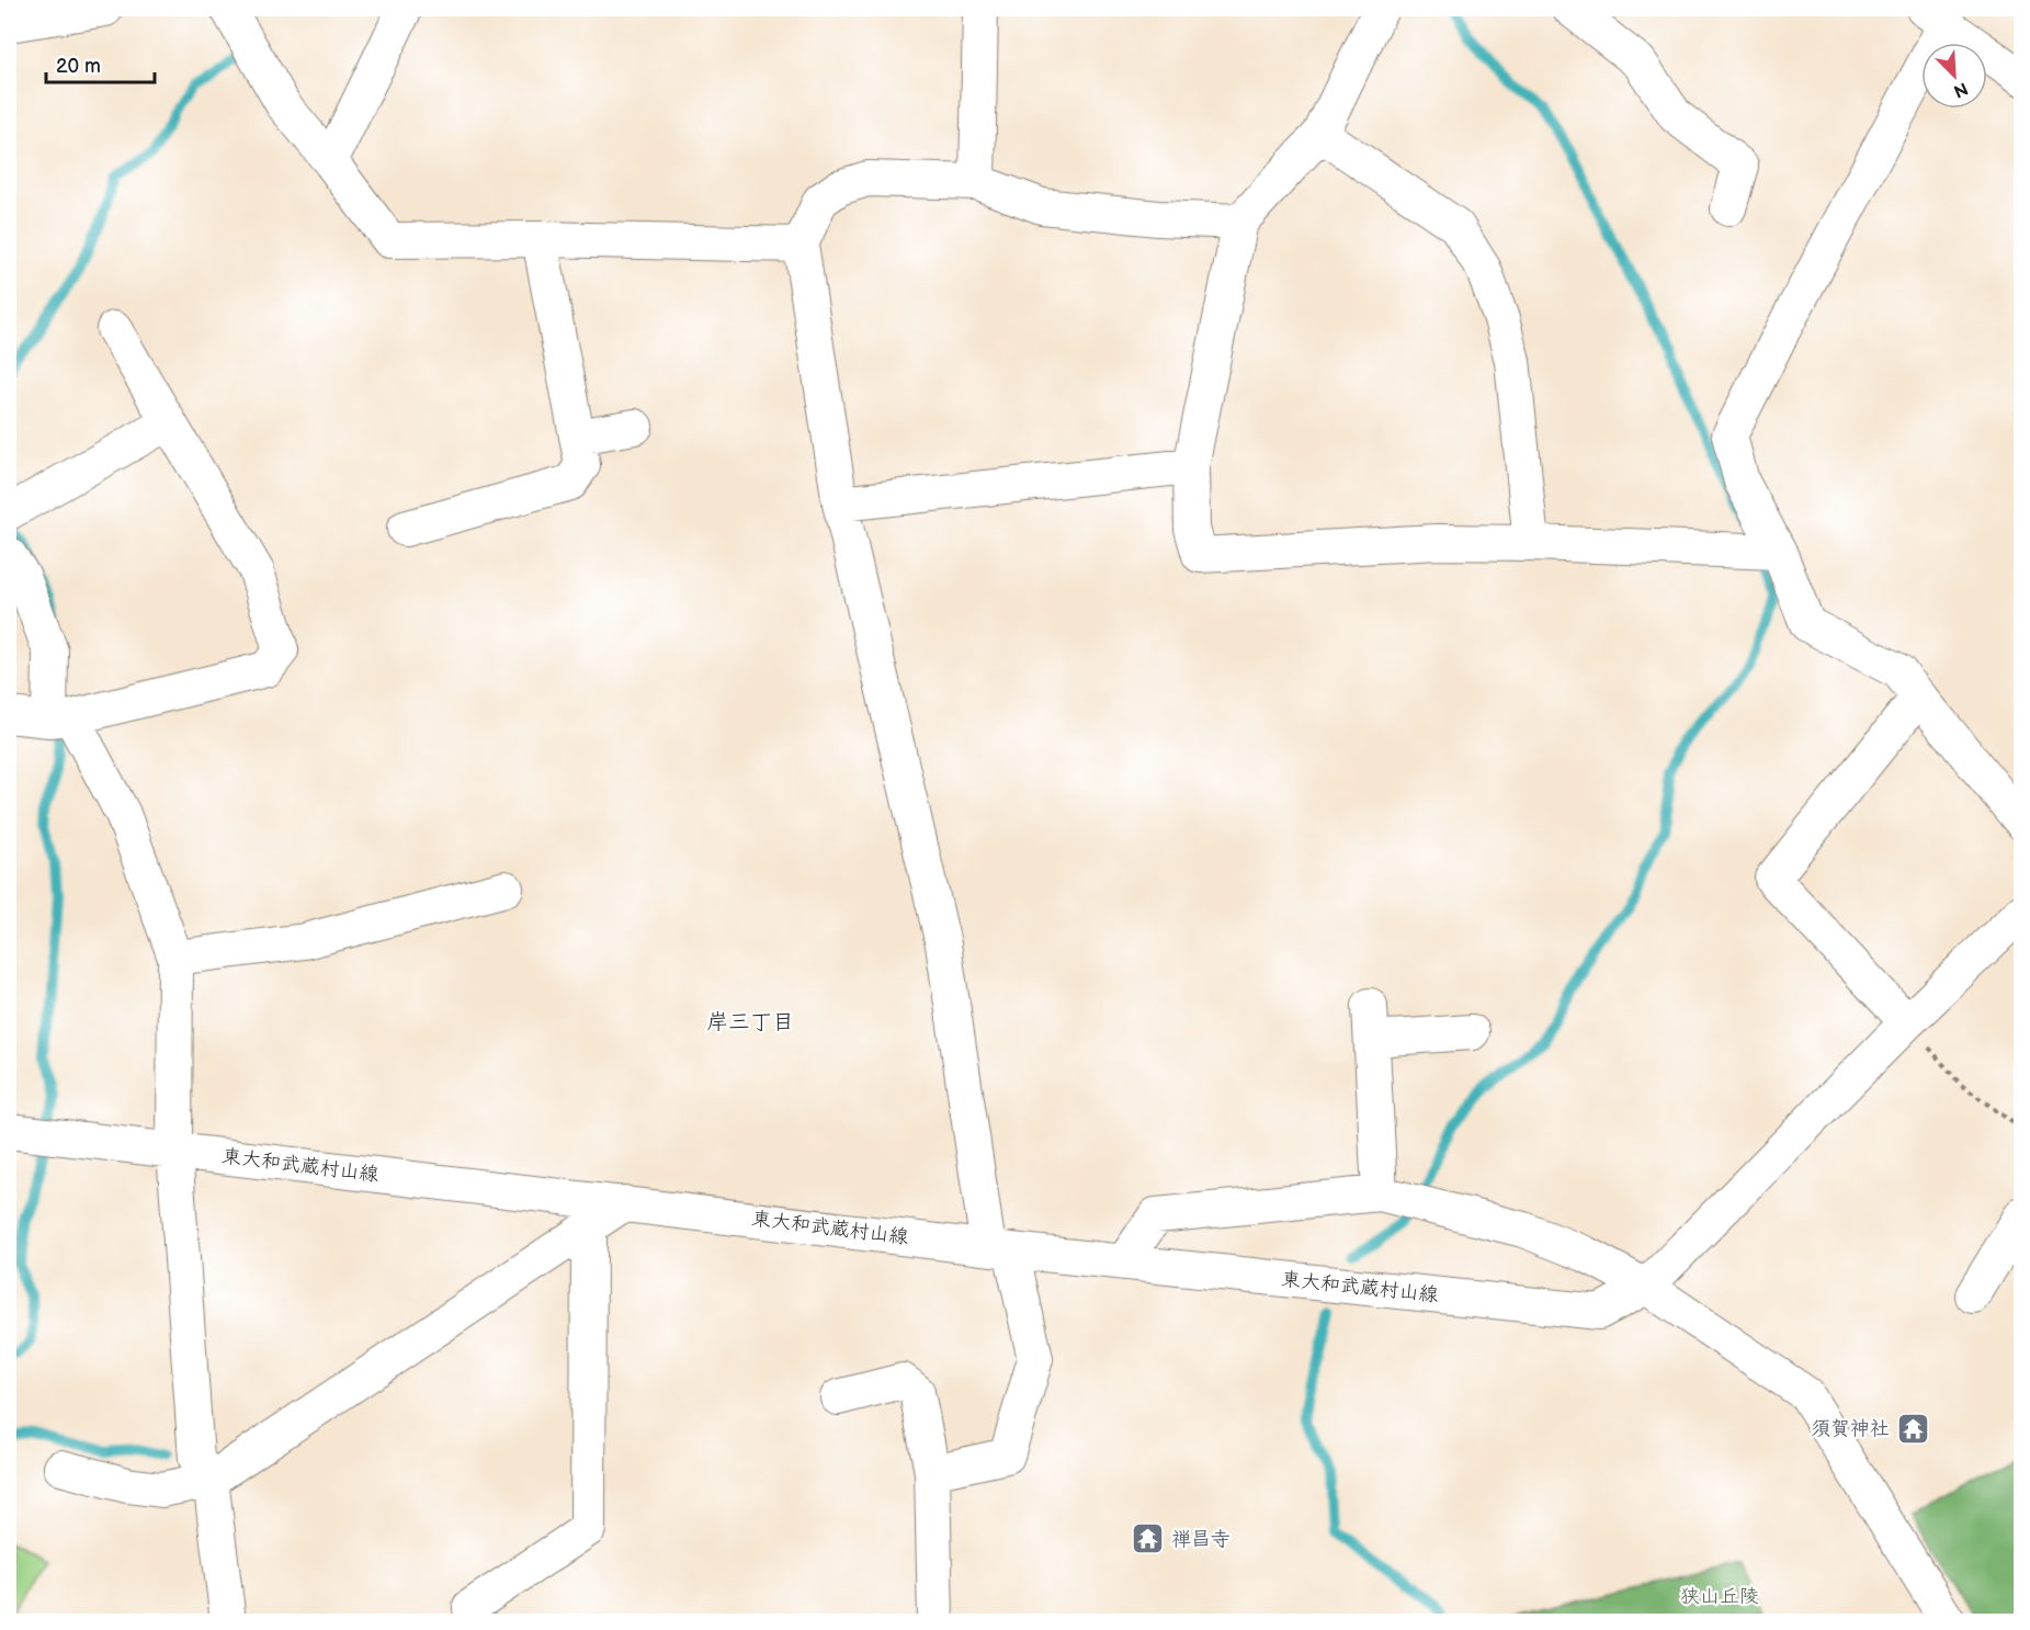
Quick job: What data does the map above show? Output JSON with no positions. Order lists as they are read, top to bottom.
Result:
{
  "streets": {
    "street": ["東大和武蔵村山線"]
  },
  "districts": ["岸三丁目"],
  "parks": ["狭山丘陵"],
  "places": {
    "temple": ["須賀神社", "禅昌寺"]
  },
  "scale_bar": "20 m",
  "north": "bottom right"
}
